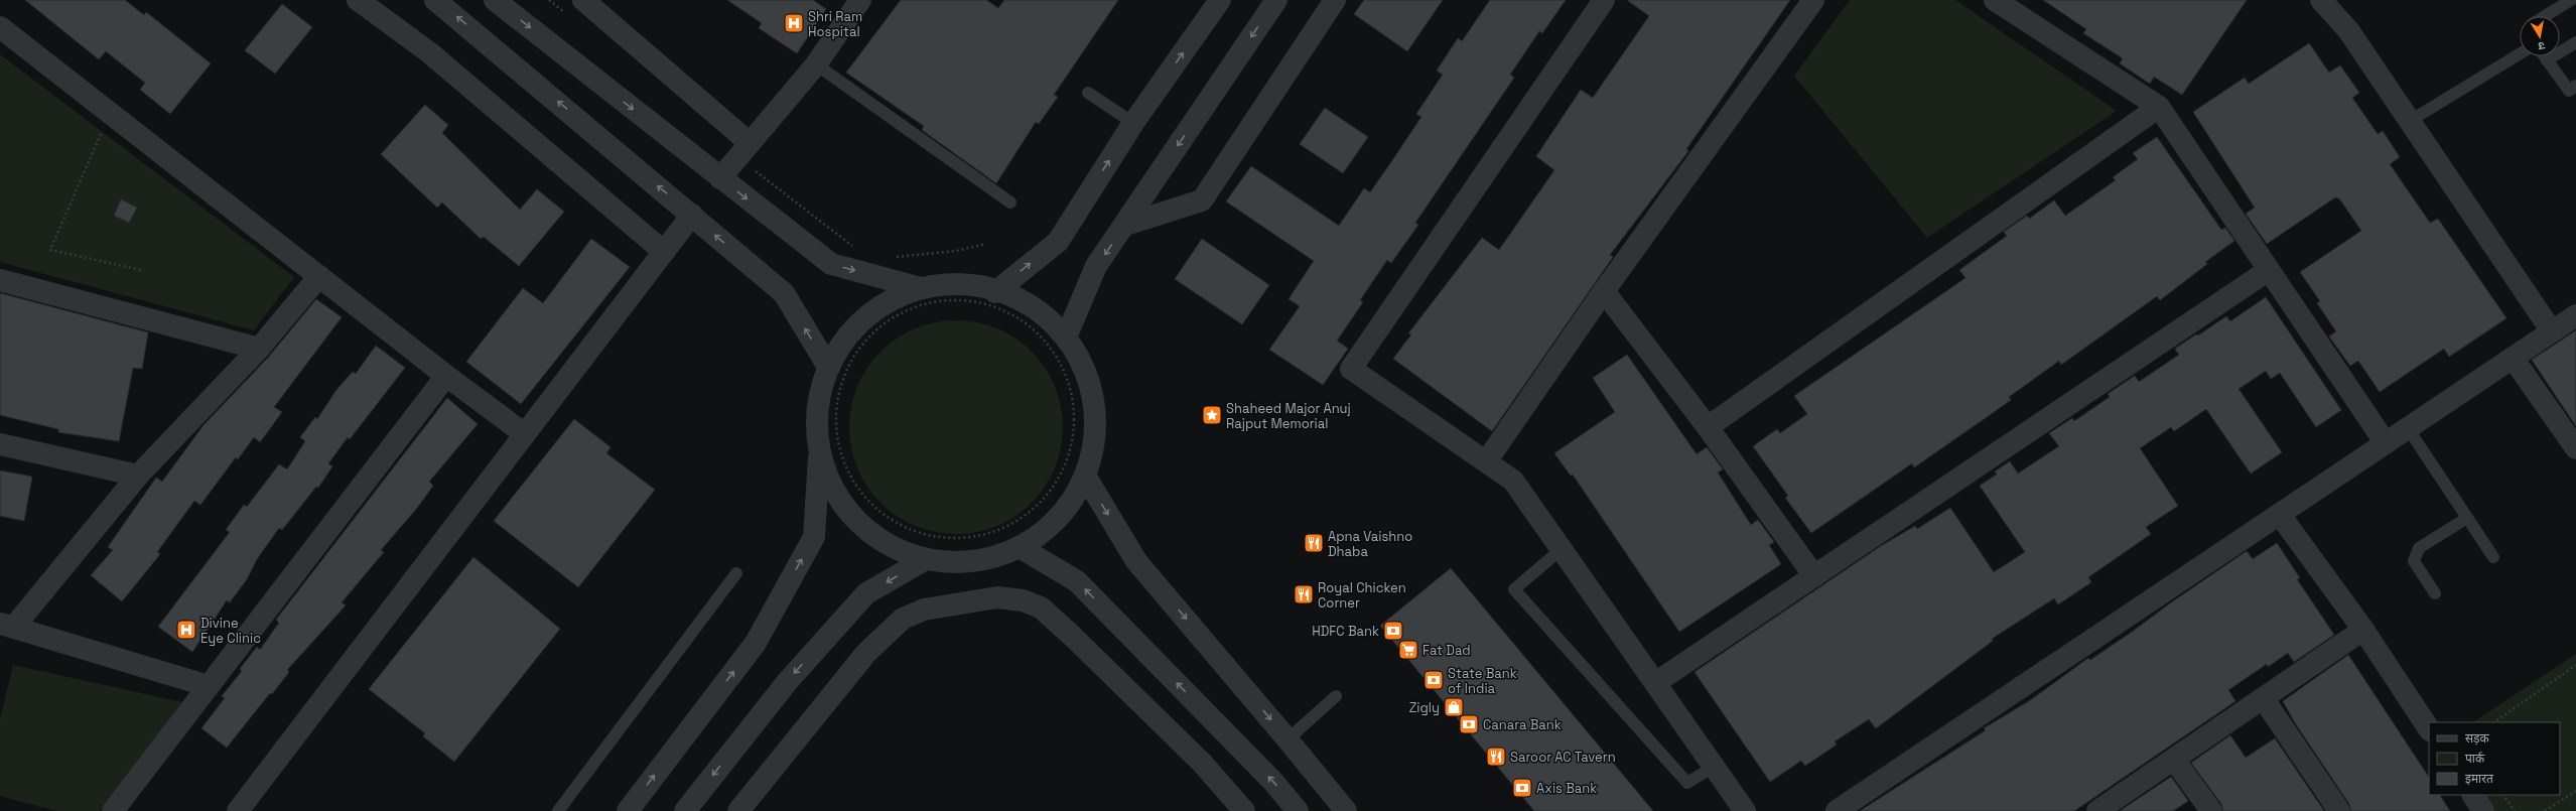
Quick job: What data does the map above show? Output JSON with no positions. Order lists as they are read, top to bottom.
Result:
{
  "places": {
    "hospital": ["Shri Ram Hospital", "Divine Eye Clinic"],
    "place": ["Shaheed Major Anuj Rajput Memorial"],
    "restaurant": ["Apna Vaishno Dhaba", "Royal Chicken Corner", "Saroor AC Tavern"],
    "bank": [
      "HDFC Bank",
      "State Bank of India",
      "Canara Bank",
      "Axis Bank"
    ],
    "supermarket": ["Fat Dad"],
    "shop": ["Zigly"]
  },
  "legend": ["सड़क", "पार्क", "इमारत"],
  "north": "bottom"
}
